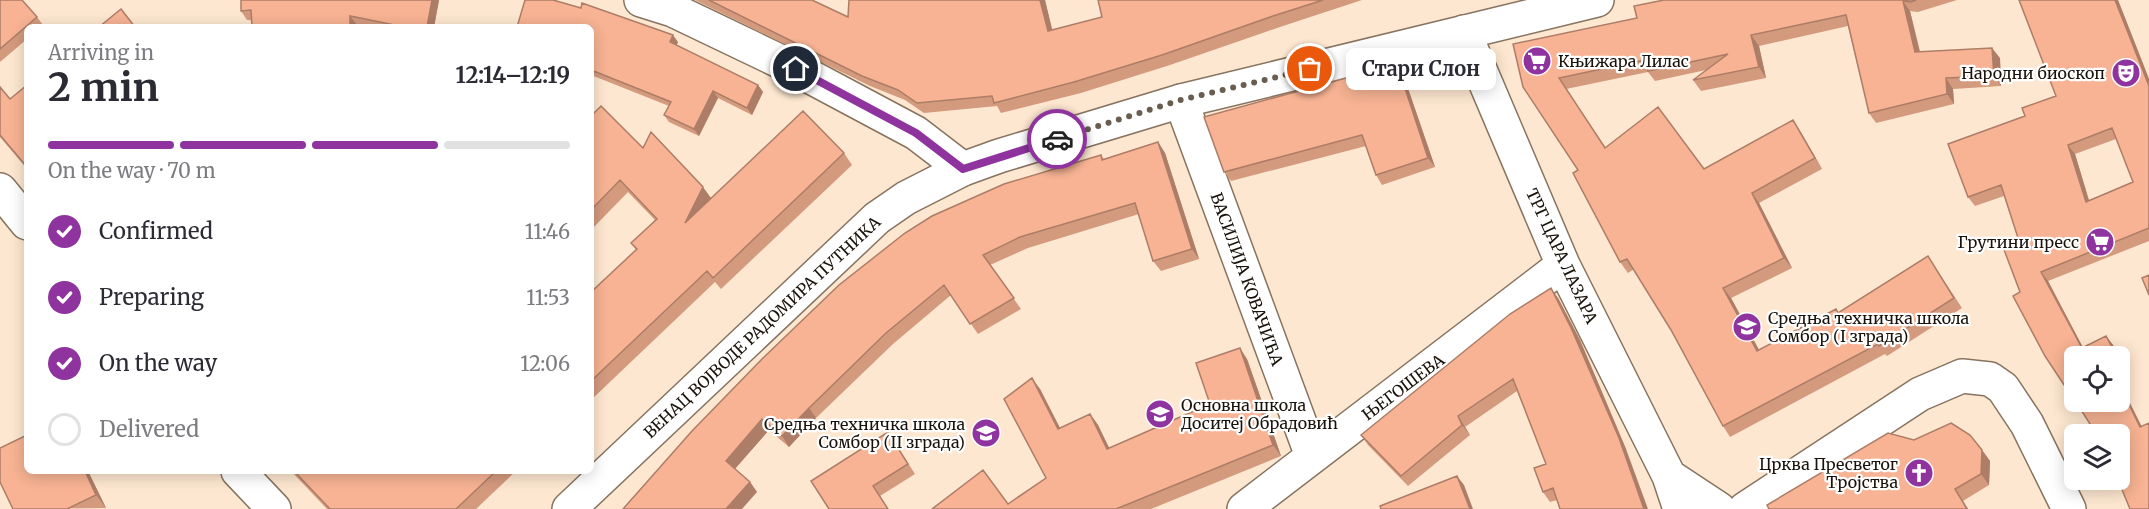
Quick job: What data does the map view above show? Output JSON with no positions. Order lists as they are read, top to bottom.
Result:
{
  "streets": {
    "street": [
      "ТРГ ЦАРА ЛАЗАРА",
      "ВАСИЛИЈА КОВАЧИЋА",
      "ВЕНАЦ ВОЈВОДЕ РАДОМИРА ПУТНИКА",
      "ЊЕГОШЕВА"
    ]
  },
  "crossings": [
    ["ТРГ ЦАРА ЛАЗАРА", "ВЕНАЦ ВОЈВОДЕ РАДОМИРА ПУТНИКА"],
    ["ТРГ ЦАРА ЛАЗАРА", "ЊЕГОШЕВА"],
    ["ВАСИЛИЈА КОВАЧИЋА", "ВЕНАЦ ВОЈВОДЕ РАДОМИРА ПУТНИКА"],
    ["ВАСИЛИЈА КОВАЧИЋА", "ЊЕГОШЕВА"]
  ],
  "places": {
    "supermarket": ["Књижара Лилас", "Грутини пресс"],
    "other": ["Стари Слон"],
    "theatre": ["Народни биоскоп"],
    "school or university": ["Средња техничка школа Сомбор (I зграда)", "Основна школа Доситеј Обрадовић", "Средња техничка школа Сомбор (II зграда)"],
    "church": ["Црква Пресветог Тројства"]
  },
  "page": {
    "heading": ["2 min", "Arriving in", "12:14–12:19"],
    "bubble": "Стари Слон",
    "bar": "On the way · 70 m",
    "list": [
      ["Confirmed", "11:46"],
      ["Preparing", "11:53"],
      ["On the way", "12:06"],
      "Delivered"
    ]
  }
}
